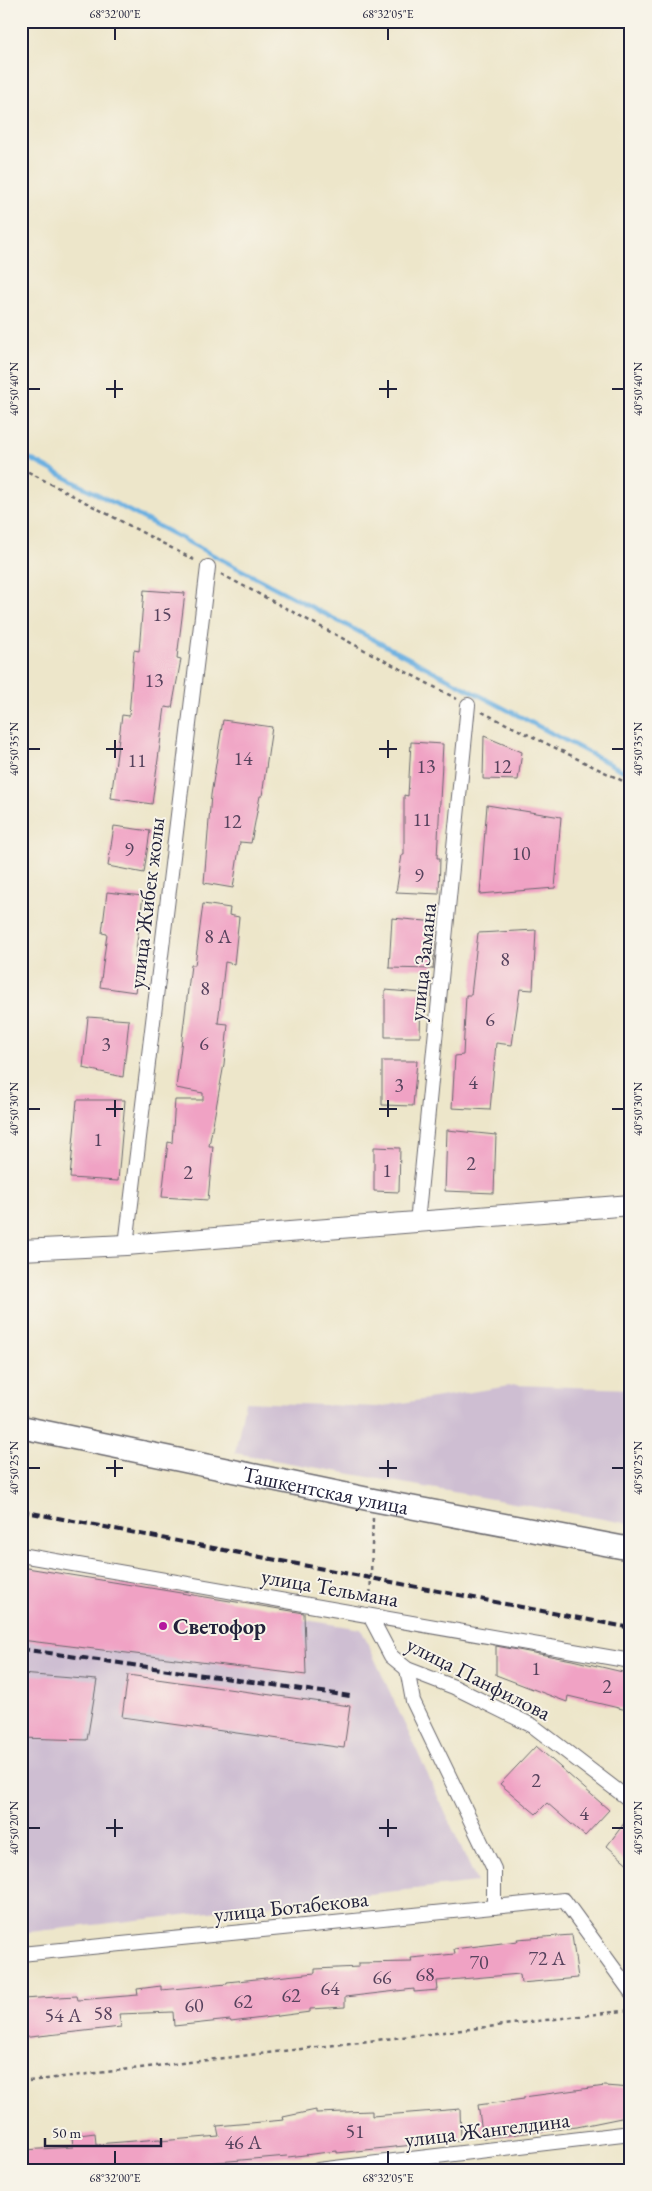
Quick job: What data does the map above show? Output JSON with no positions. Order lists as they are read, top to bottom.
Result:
{
  "streets": {
    "main road": ["Ташкентская улица"],
    "street": [
      "улица Жибек жолы",
      "улица Замана",
      "улица Тельмана",
      "улица Панфилова",
      "улица Ботабекова",
      "улица Жангелдина"
    ]
  },
  "crossings": [
    ["улица Тельмана", "улица Панфилова"]
  ],
  "places": ["Светофор"],
  "house_numbers": [
    "15",
    "13",
    "14",
    "11",
    "13",
    "12",
    "11",
    "12",
    "9",
    "10",
    "9",
    "8 А",
    "8",
    "8",
    "6",
    "6",
    "3",
    "4",
    "3",
    "1",
    "2",
    "1",
    "2",
    "1",
    "2",
    "2",
    "4",
    "72 А",
    "70",
    "68",
    "66",
    "64",
    "62",
    "62",
    "60",
    "58",
    "54 А",
    "51",
    "46 А"
  ],
  "scale_bar": "50 m",
  "coordinates": [
    "68°32'00\"E",
    "68°32'05\"E",
    "40°50'40\"N",
    "40°50'35\"N",
    "40°50'30\"N",
    "40°50'25\"N",
    "40°50'20\"N"
  ]
}
